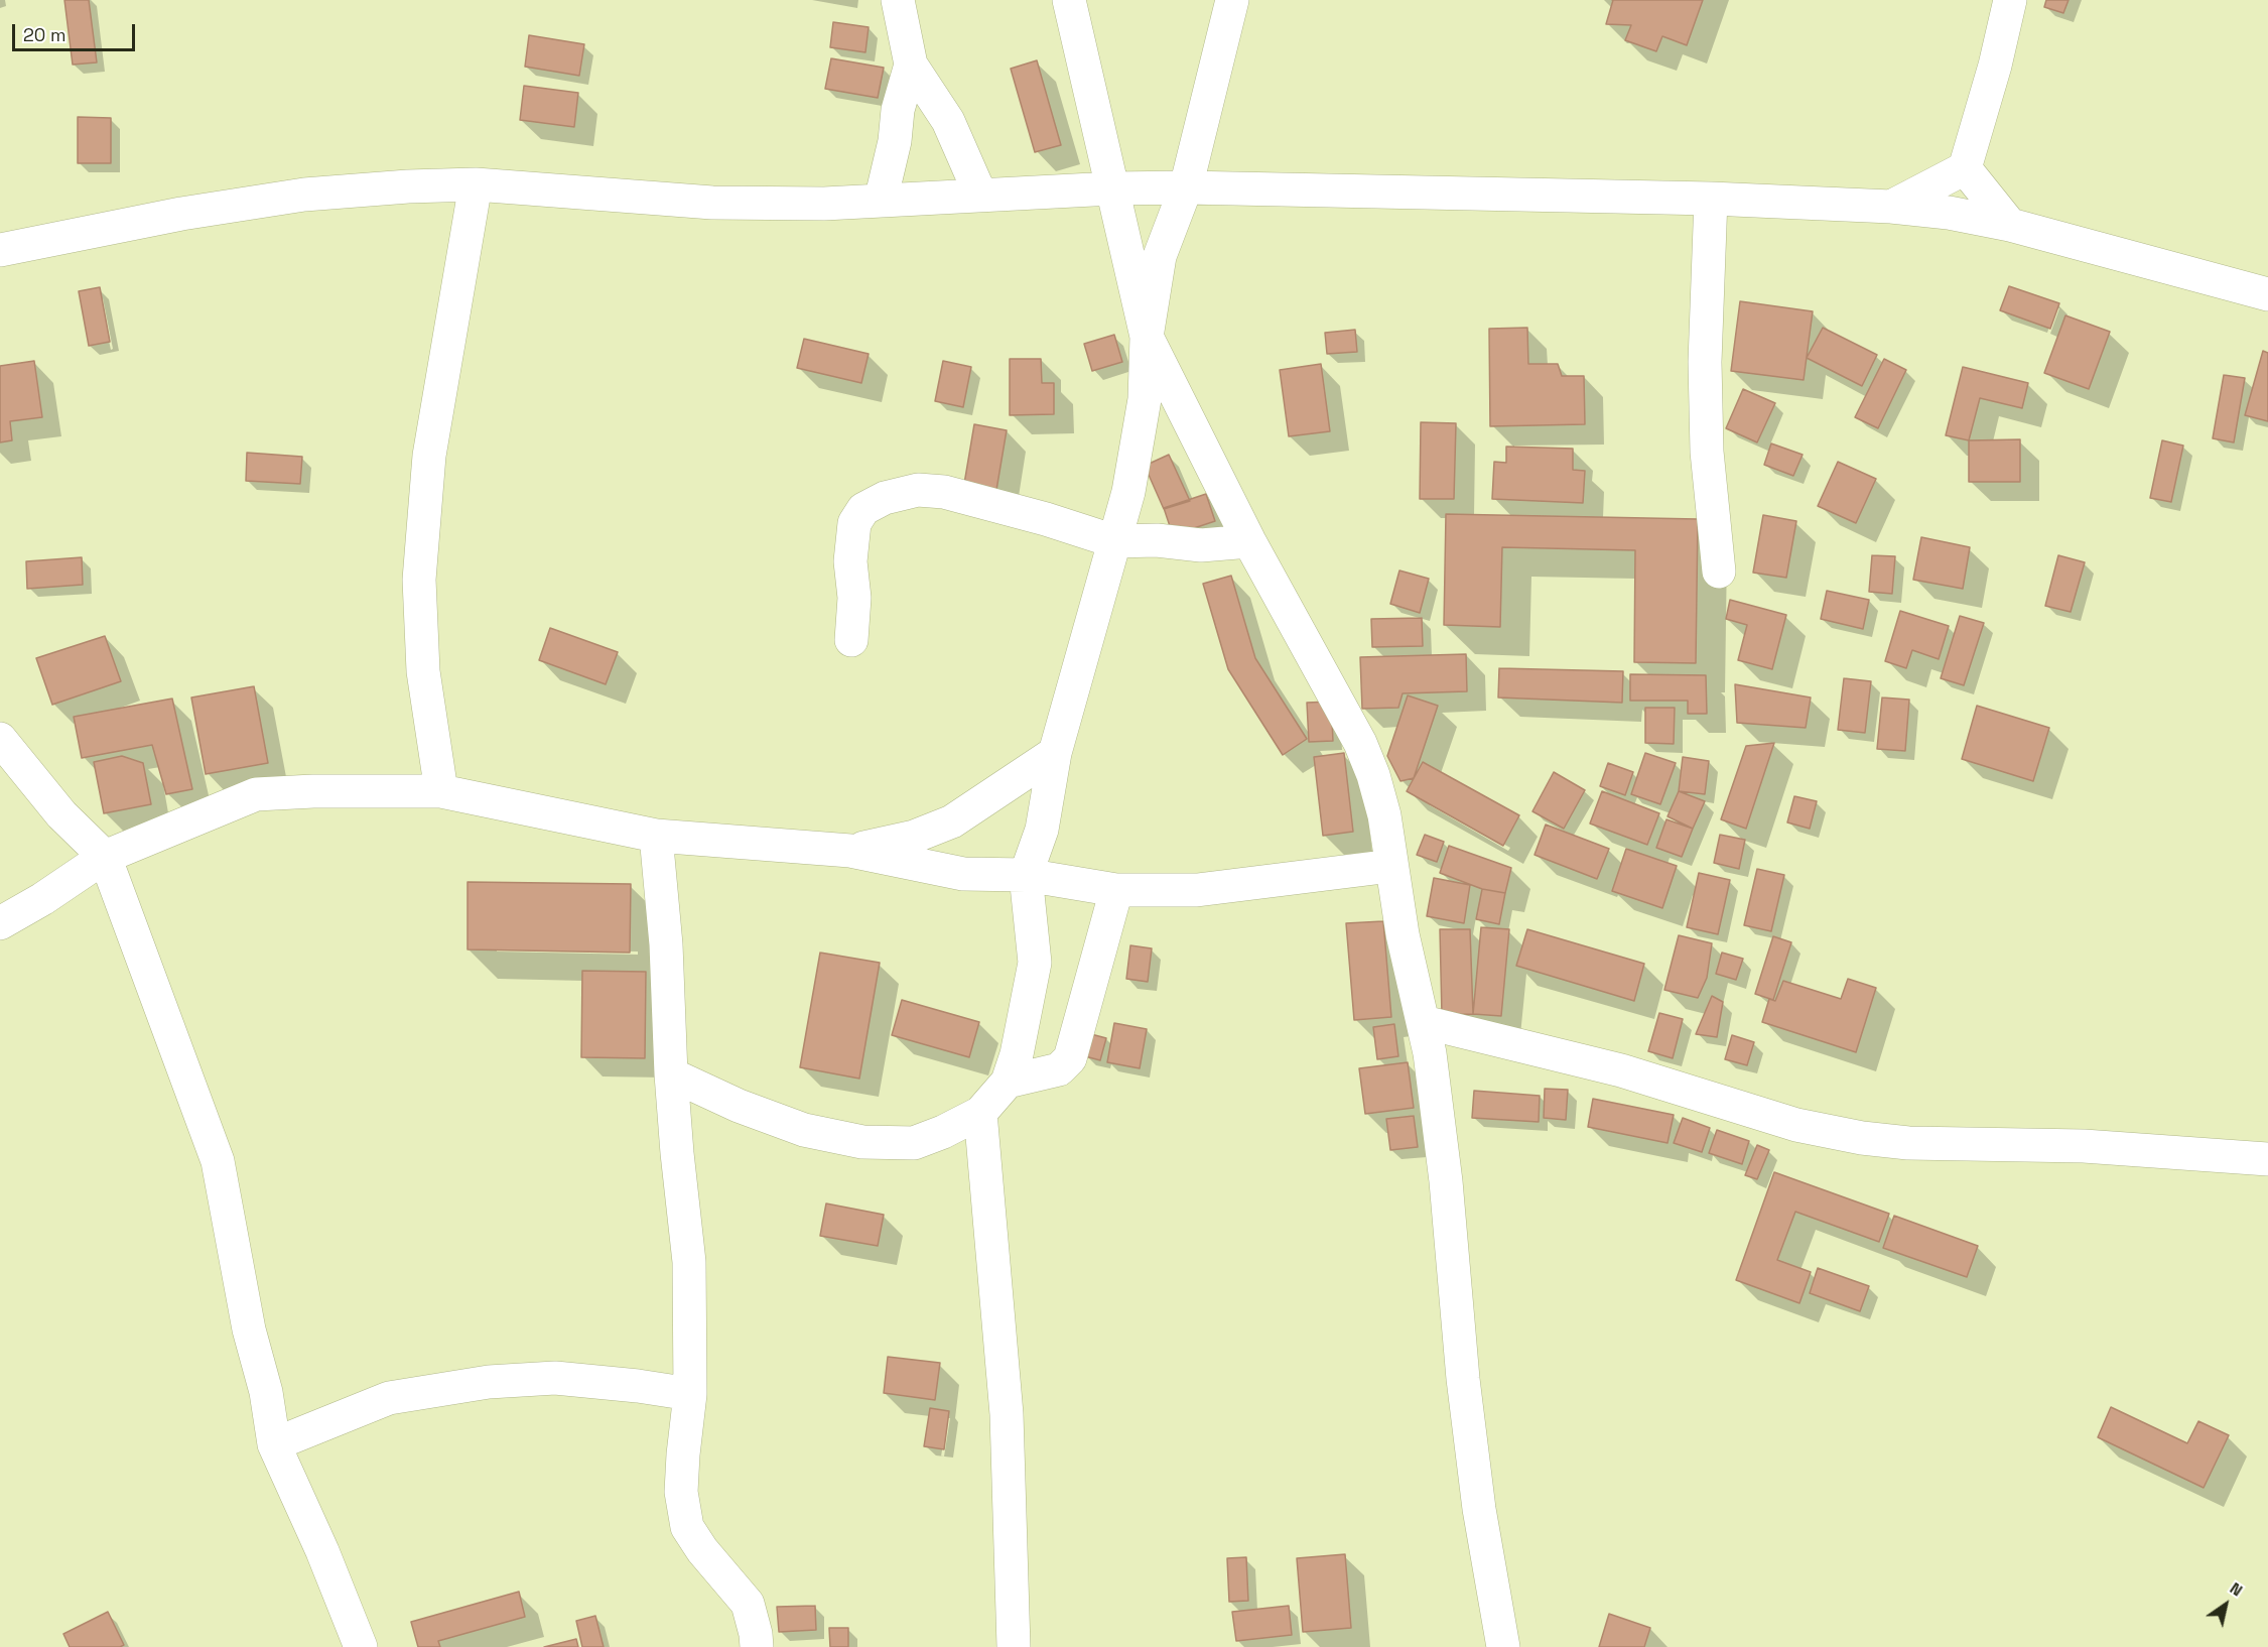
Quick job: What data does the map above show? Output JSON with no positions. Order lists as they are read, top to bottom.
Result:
{
  "scale_bar": "20 m",
  "north": "top right"
}
